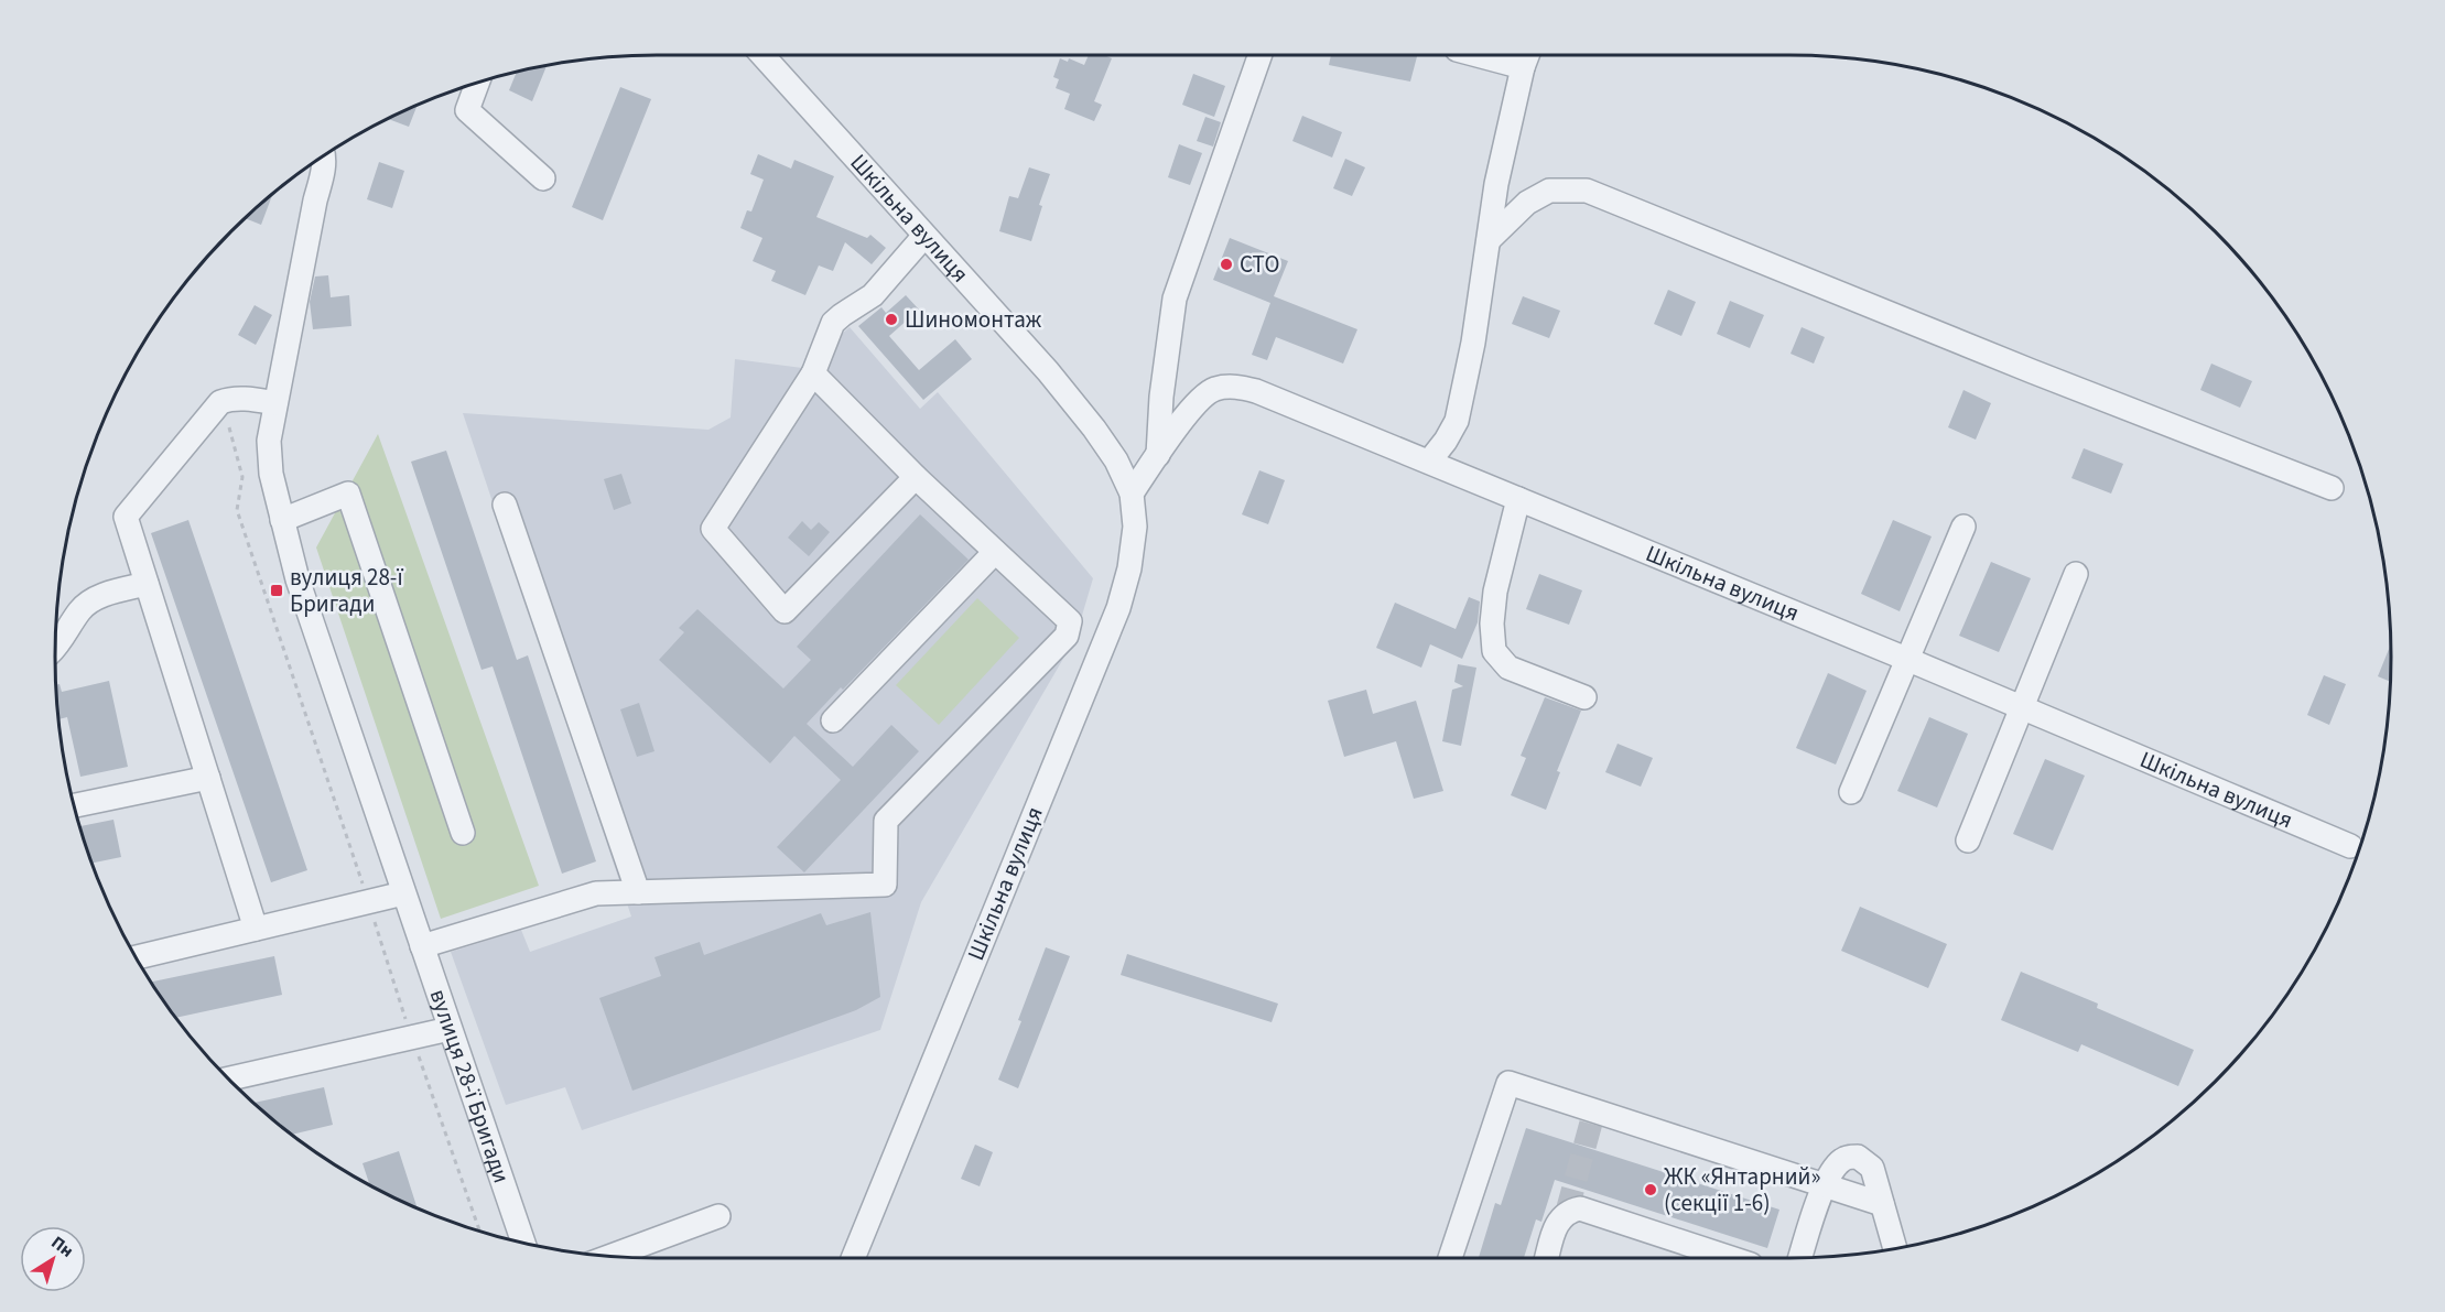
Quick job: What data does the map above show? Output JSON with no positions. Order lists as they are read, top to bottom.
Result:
{
  "streets": {
    "street": ["Шкільна вулиця", "вулиця 28-ї Бригади"]
  },
  "places": {
    "other": ["СТО", "Шиномонтаж", "ЖК «Янтарний» (секції 1-6)"],
    "transit": ["вулиця 28-ї Бригади"]
  },
  "north": "top right"
}
